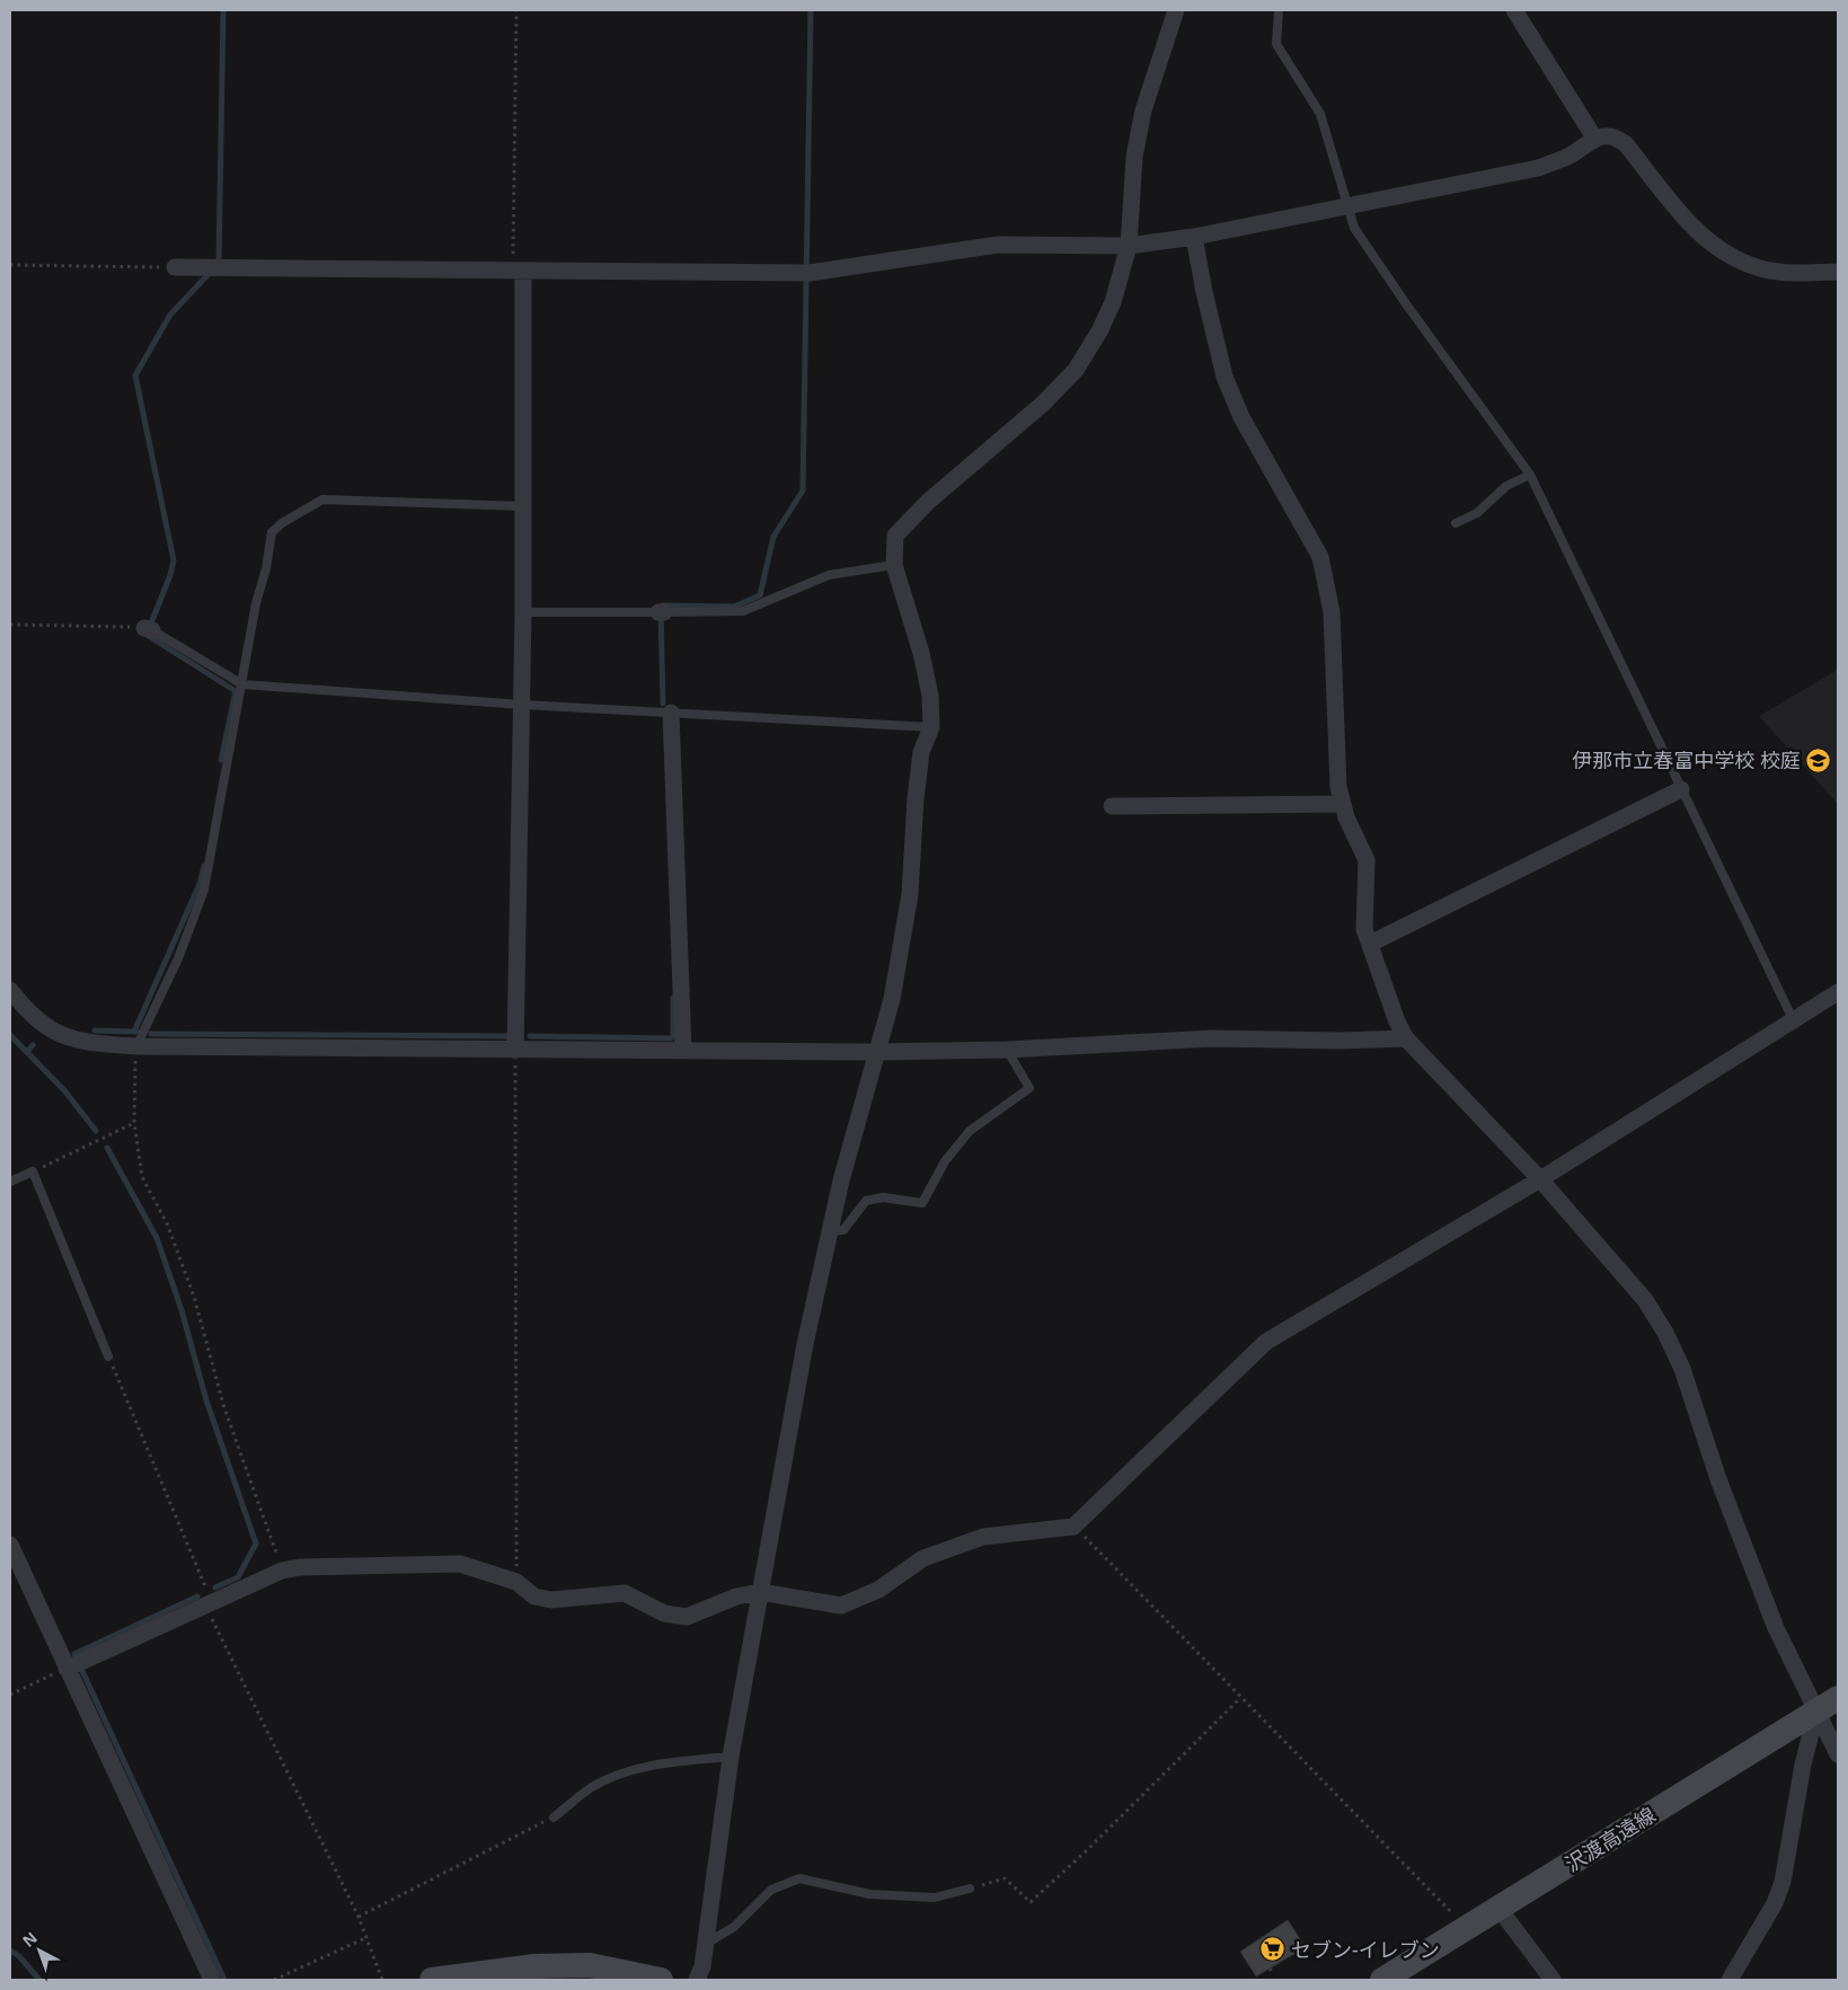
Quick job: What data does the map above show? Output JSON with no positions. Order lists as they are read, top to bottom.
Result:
{
  "streets": {
    "main road": ["沢渡高遠線"]
  },
  "places": {
    "school or university": ["伊那市立春富中学校 校庭"],
    "supermarket": ["セブン-イレブン"]
  },
  "north": "top left"
}
